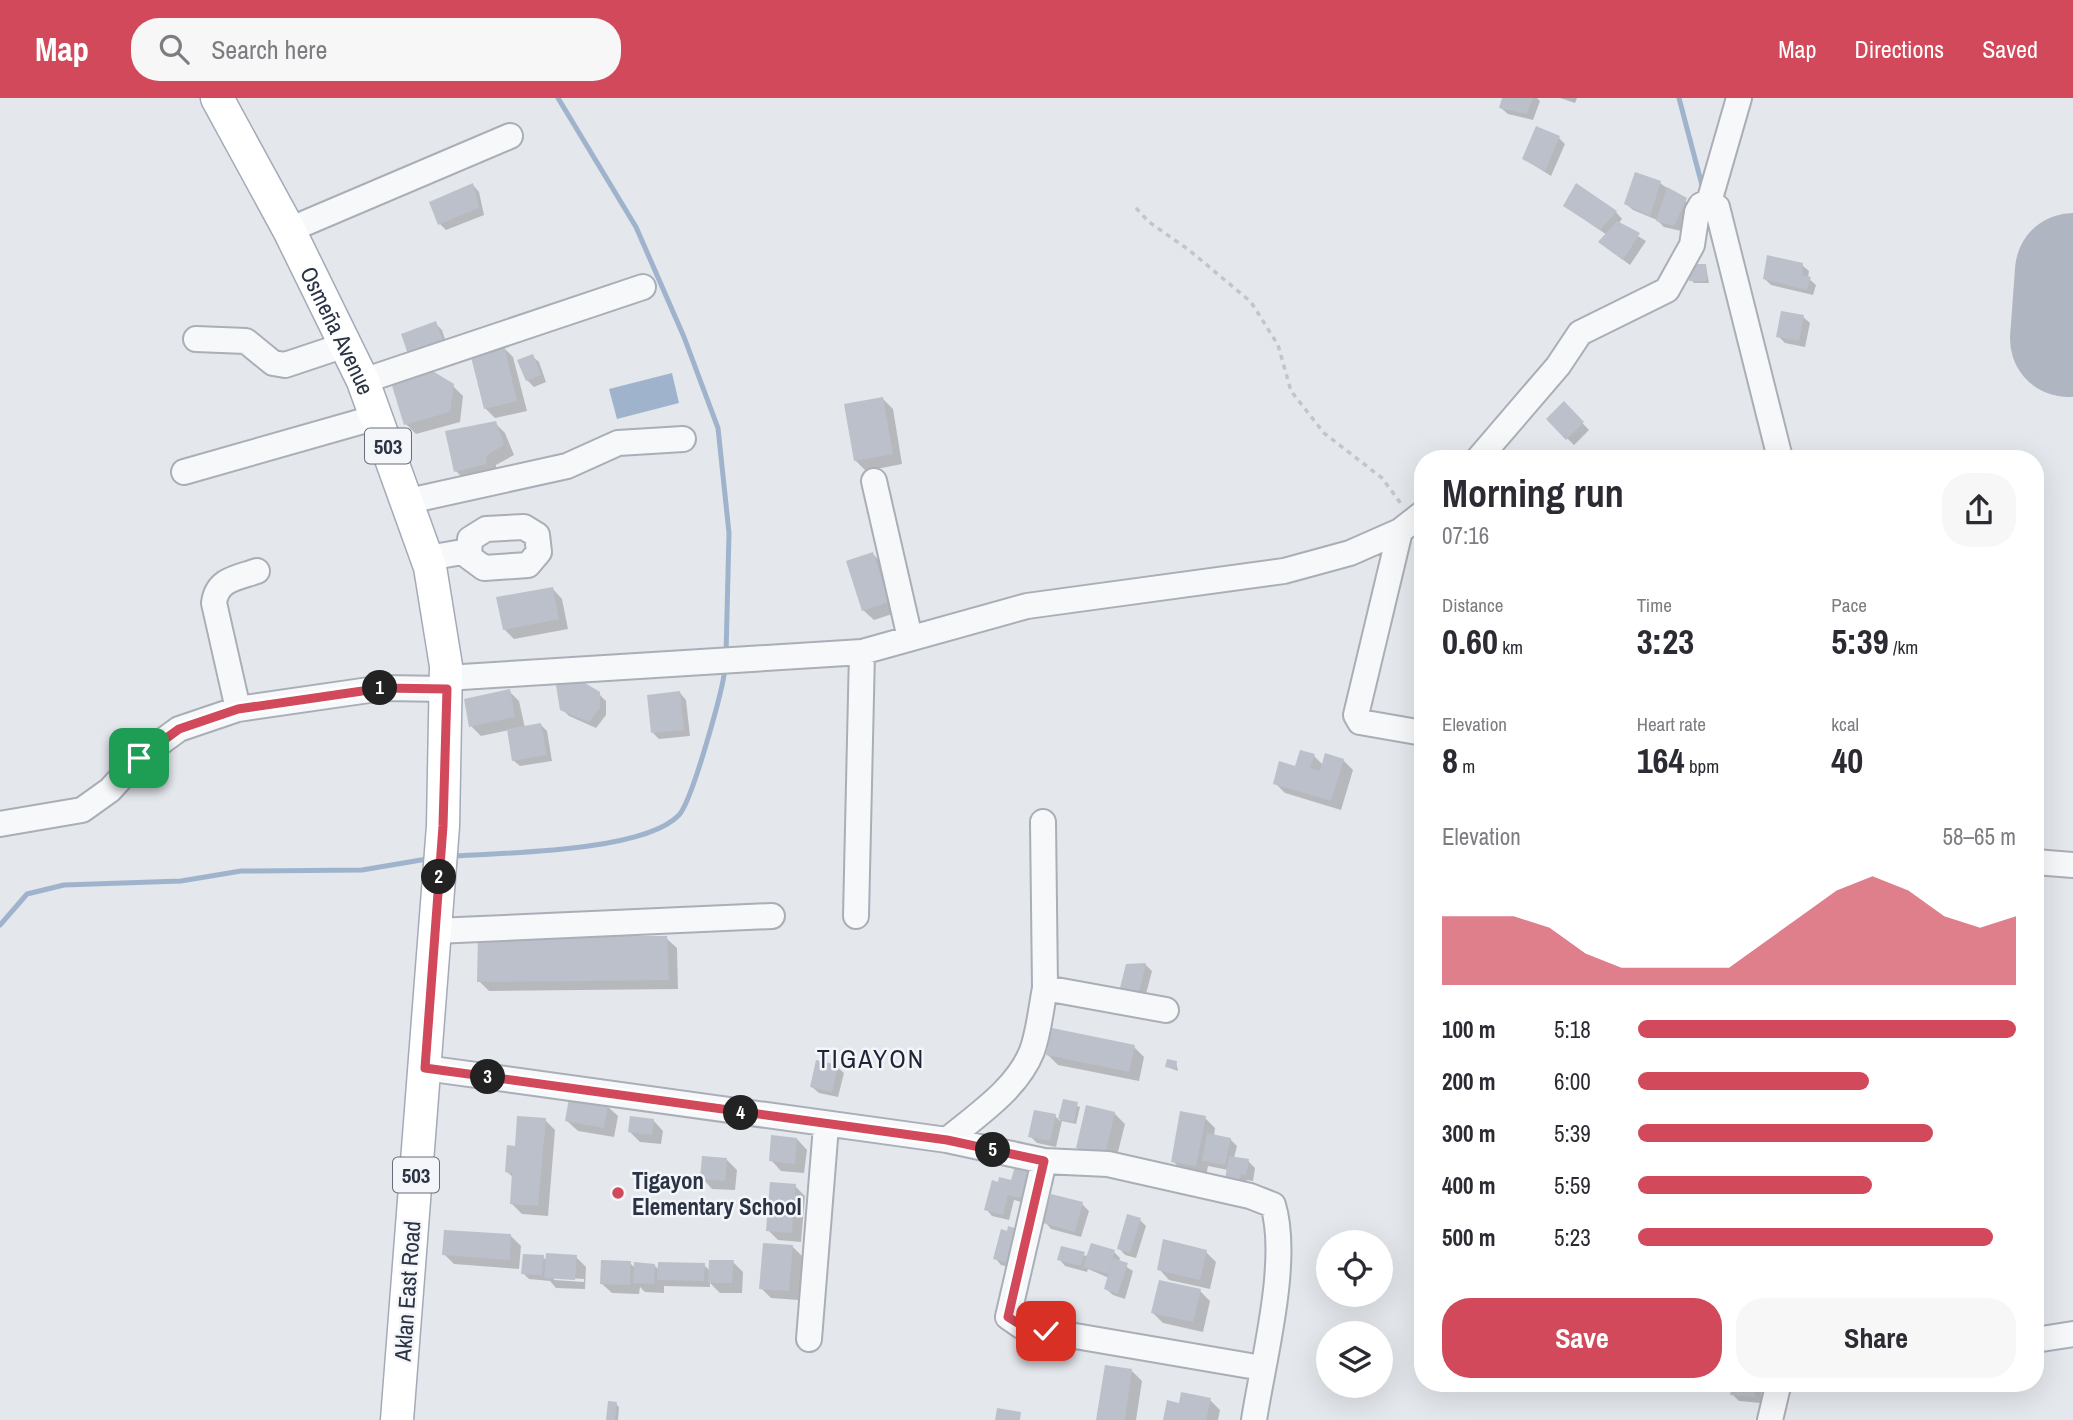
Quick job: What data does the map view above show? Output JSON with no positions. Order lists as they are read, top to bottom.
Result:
{
  "streets": {
    "main road": ["Osmeña Avenue", "503", "Aklan East Road"]
  },
  "crossings": [
    ["Osmeña Avenue", "Aklan East Road"]
  ],
  "districts": ["TIGAYON"],
  "places": ["Tigayon Elementary School"],
  "page": {
    "header": "Map",
    "search": "Search here",
    "nav": ["Map", "Directions", "Saved"],
    "heading": ["Morning run", "07:16"],
    "stats": [
      ["Distance", "0.60 km"],
      ["Time", "3:23"],
      ["Pace", "5:39 /km"],
      ["Elevation", "8 m"],
      ["Heart rate", "164 bpm"],
      ["kcal", "40"]
    ],
    "pins": [
      "1",
      "2",
      "3",
      "4",
      "5"
    ],
    "chart": ["Elevation", "58–65 m"],
    "list": [
      {
        "name": "100 m",
        "note": "5:18"
      },
      {
        "name": "200 m",
        "note": "6:00"
      },
      {
        "name": "300 m",
        "note": "5:39"
      },
      {
        "name": "400 m",
        "note": "5:59"
      },
      {
        "name": "500 m",
        "note": "5:23"
      }
    ],
    "buttons": ["Save", "Share"]
  }
}
